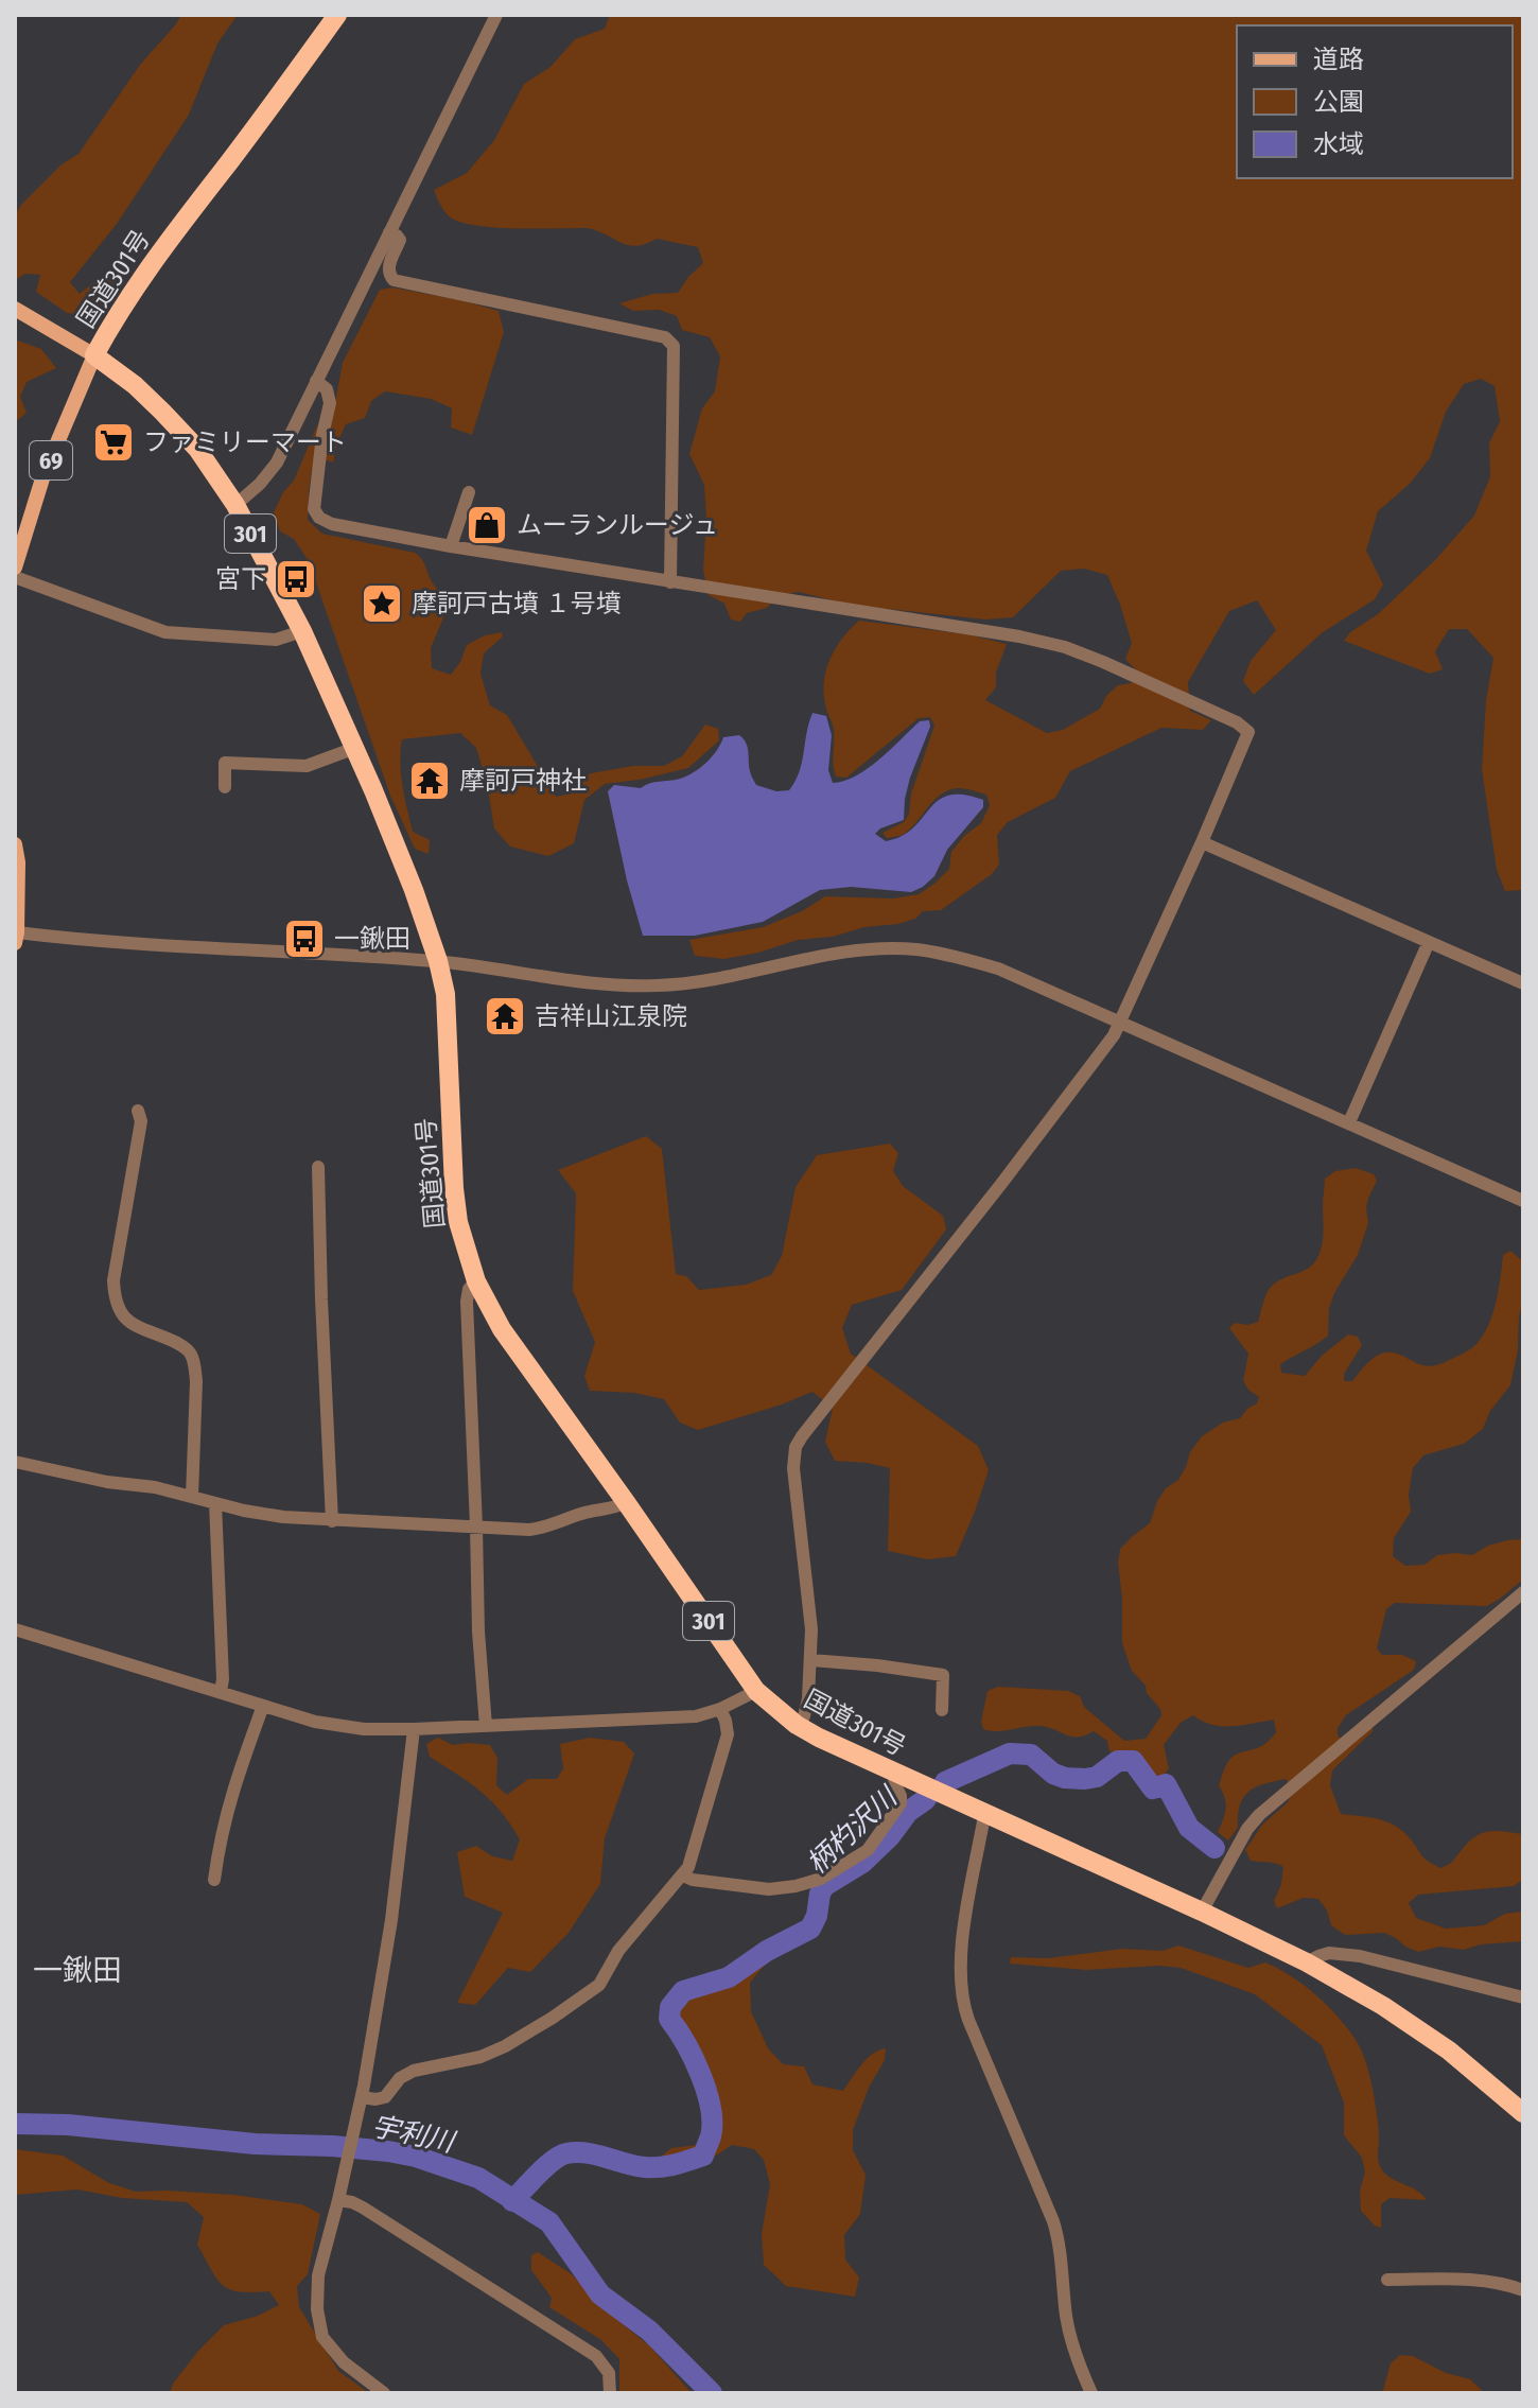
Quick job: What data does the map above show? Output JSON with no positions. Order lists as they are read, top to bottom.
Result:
{
  "streets": {
    "highway": ["国道301号", "301"],
    "main road": ["69"]
  },
  "crossings": [
    ["国道301号", "69"]
  ],
  "districts": ["一鍬田"],
  "water": ["柄杓沢川", "宇利川"],
  "places": {
    "supermarket": ["ファミリーマート"],
    "shop": ["ムーランルージュ"],
    "bus stop": ["宮下", "一鍬田"],
    "place": ["摩訶戸古墳 １号墳"],
    "temple": ["摩訶戸神社", "吉祥山江泉院"]
  },
  "legend": ["道路", "公園", "水域"]
}
